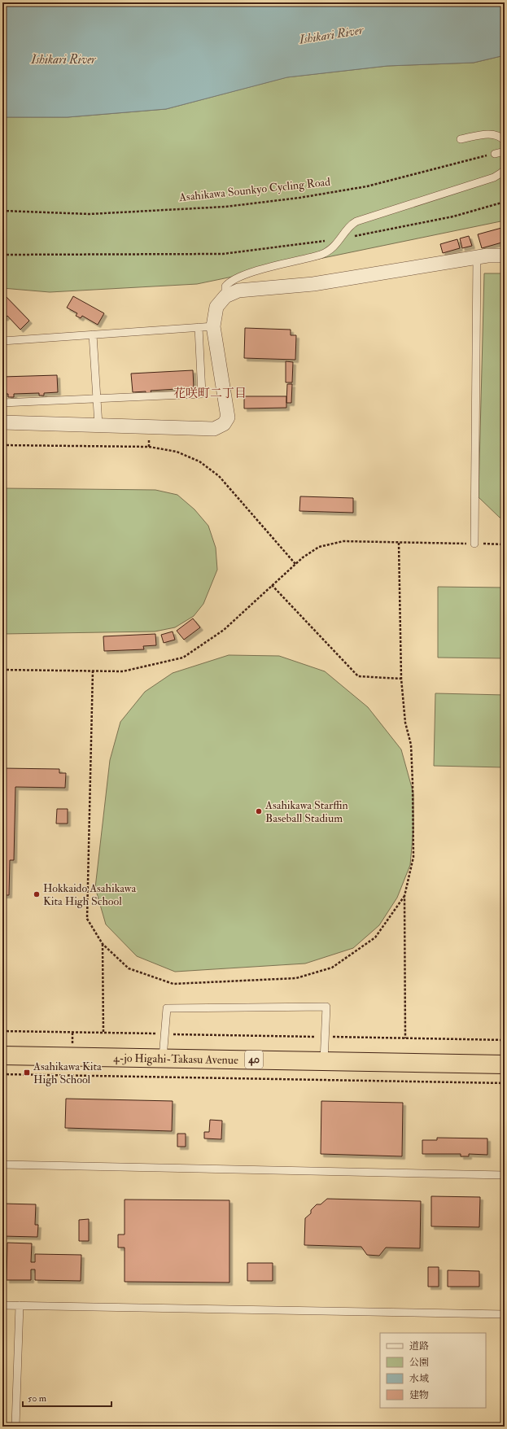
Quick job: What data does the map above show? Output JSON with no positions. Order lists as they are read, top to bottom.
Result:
{
  "streets": {
    "highway": ["4-jo Higahi-Takasu Avenue", "40"],
    "path": ["Asahikawa Sounkyo Cycling Road"]
  },
  "districts": ["花咲町二丁目"],
  "water": ["Ishikari River"],
  "places": {
    "other": ["Asahikawa Starffin Baseball Stadium", "Hokkaido Asahikawa Kita High School"],
    "transit": ["Asahikawa Kita High School"]
  },
  "legend": [
    "道路",
    "公園",
    "水域",
    "建物"
  ],
  "scale_bar": "50 m"
}
